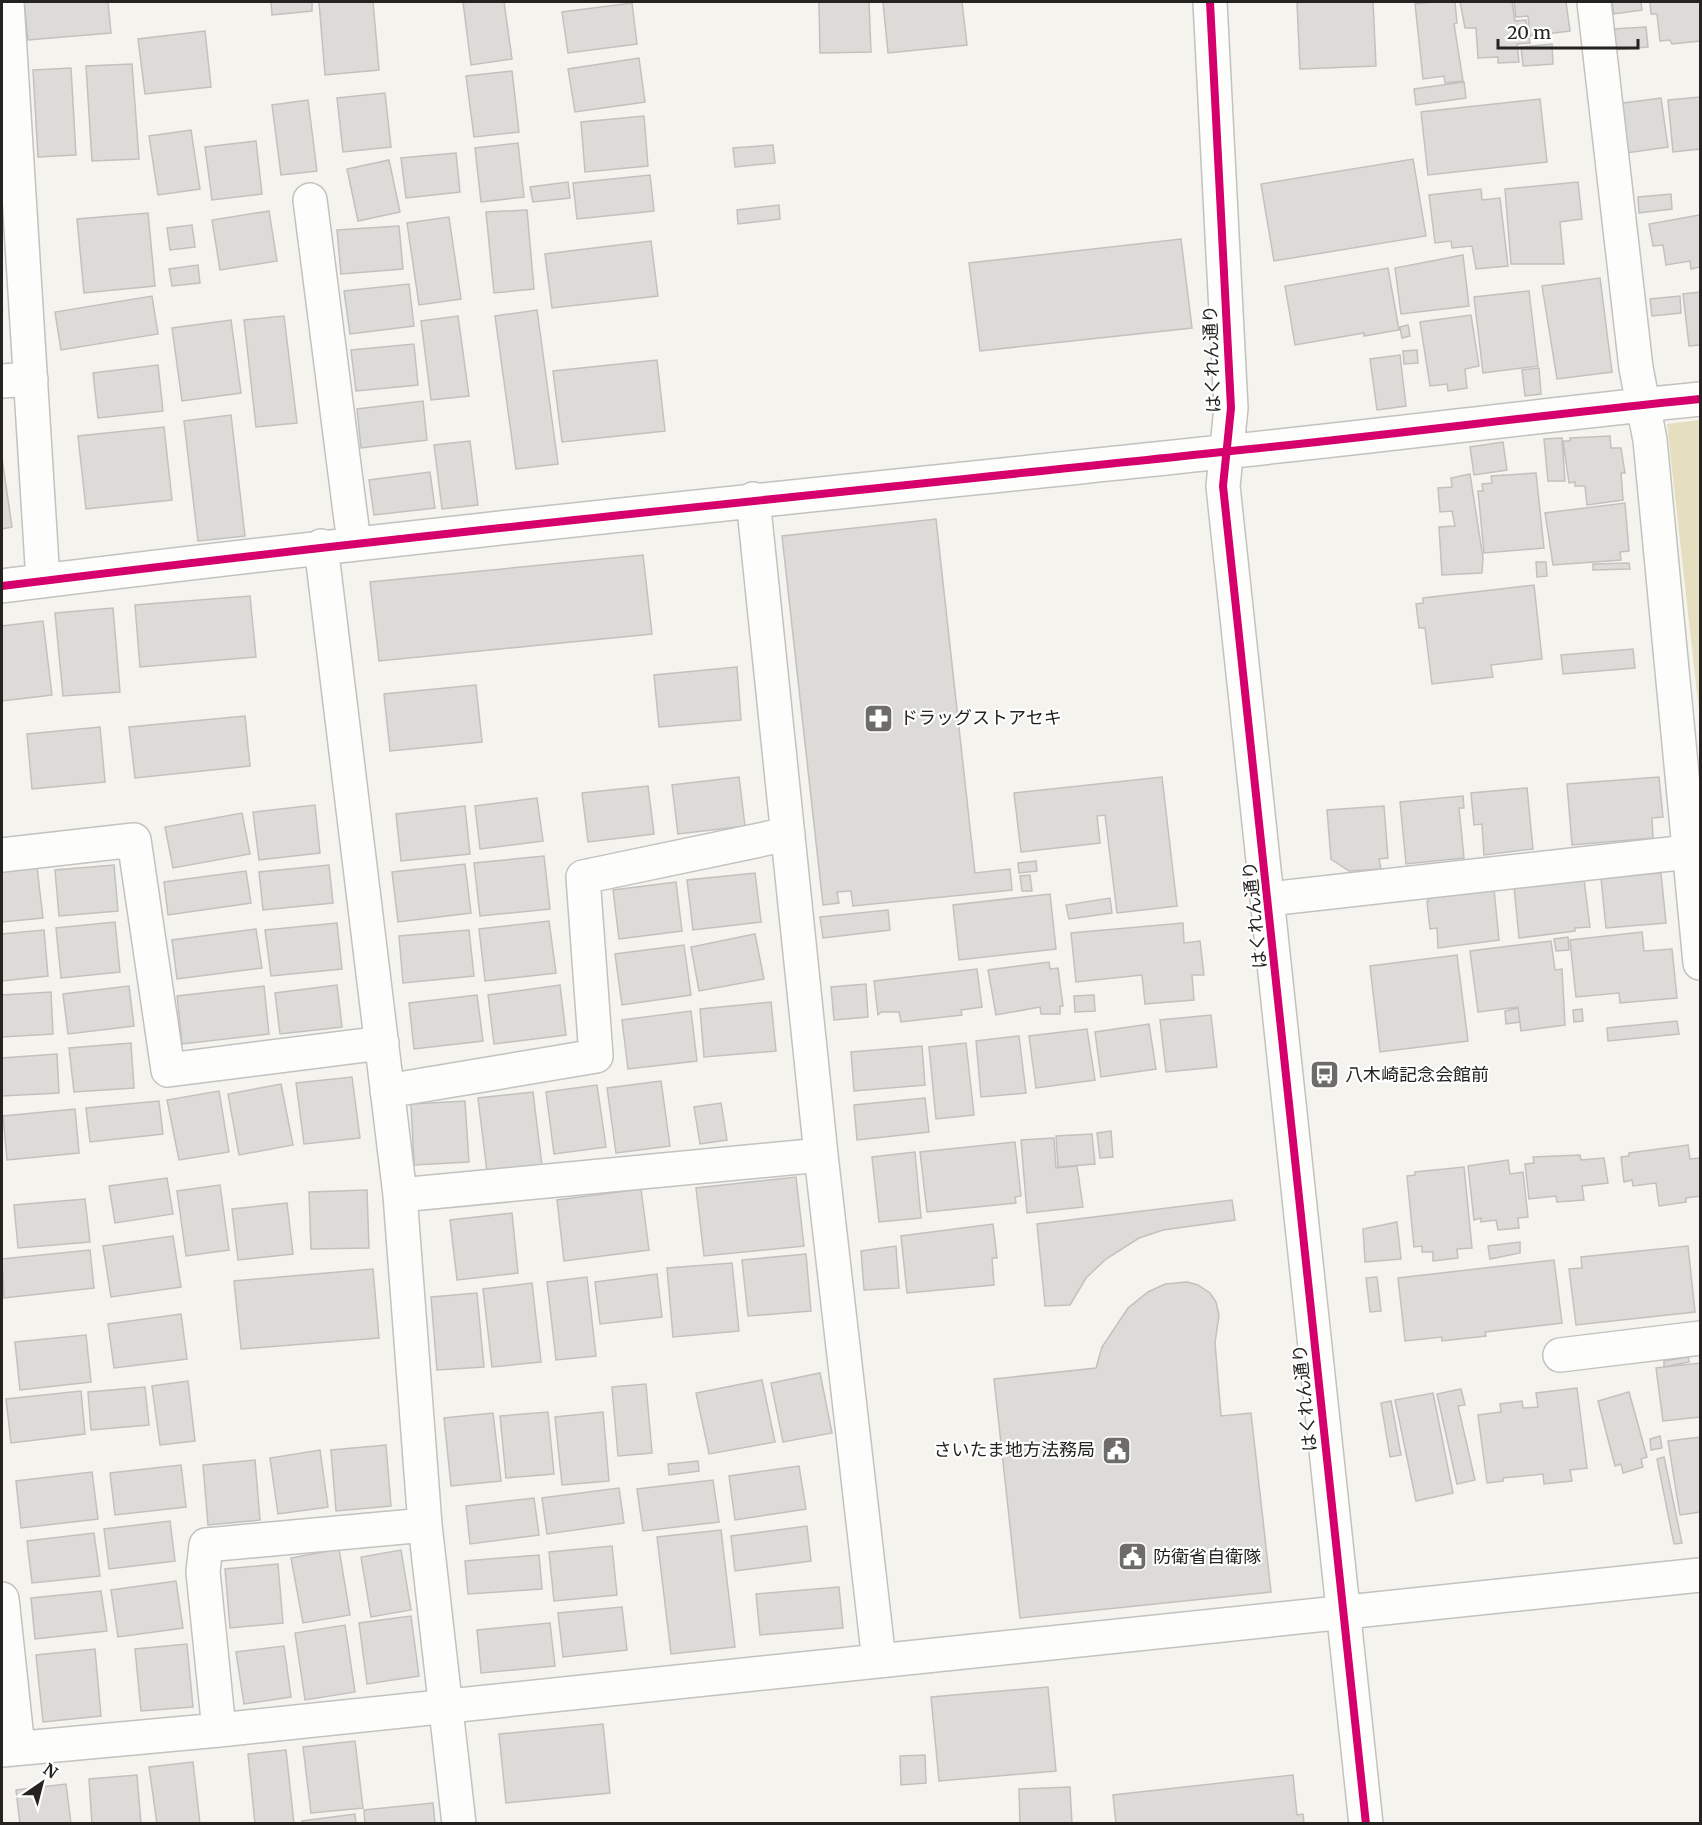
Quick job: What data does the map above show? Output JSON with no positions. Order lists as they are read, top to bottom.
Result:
{
  "streets": {
    "street": ["はくれん通り"]
  },
  "places": {
    "pharmacy": ["ドラッグストアセキ"],
    "bus stop": ["八木崎記念会館前"],
    "public building": ["さいたま地方法務局", "防衛省自衛隊"]
  },
  "scale_bar": "20 m",
  "north": "top right"
}
